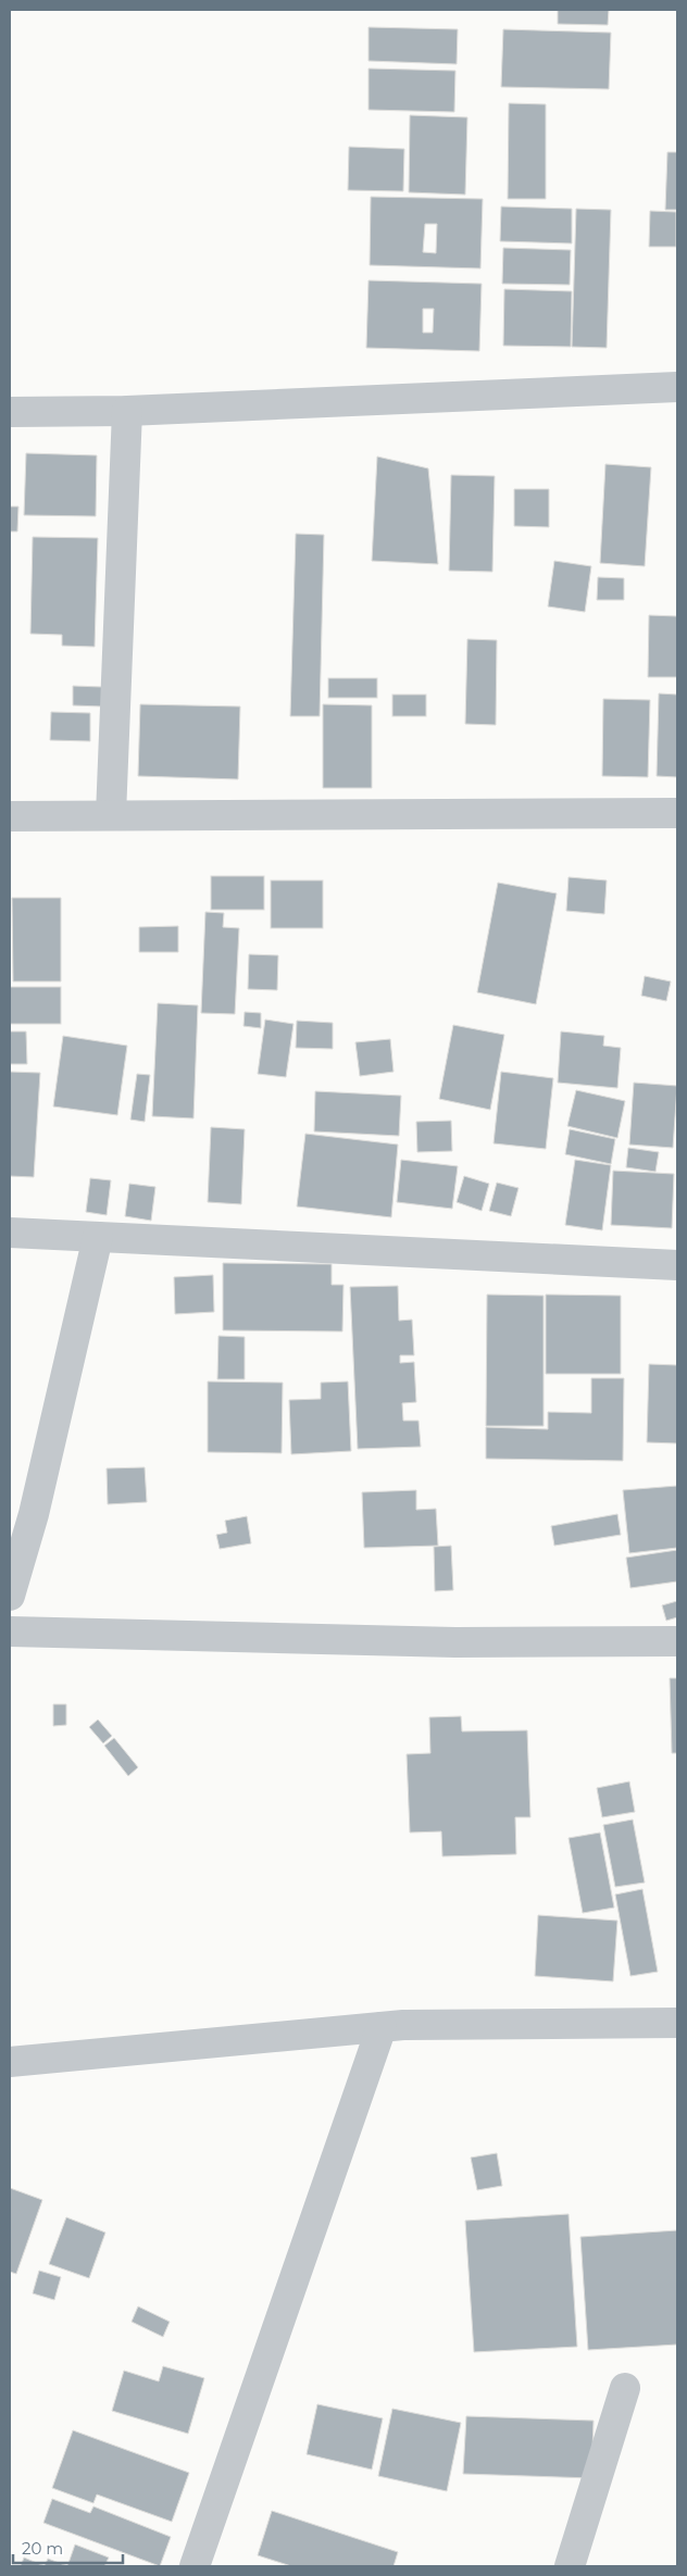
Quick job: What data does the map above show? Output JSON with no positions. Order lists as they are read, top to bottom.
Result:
{
  "scale_bar": "20 m"
}
